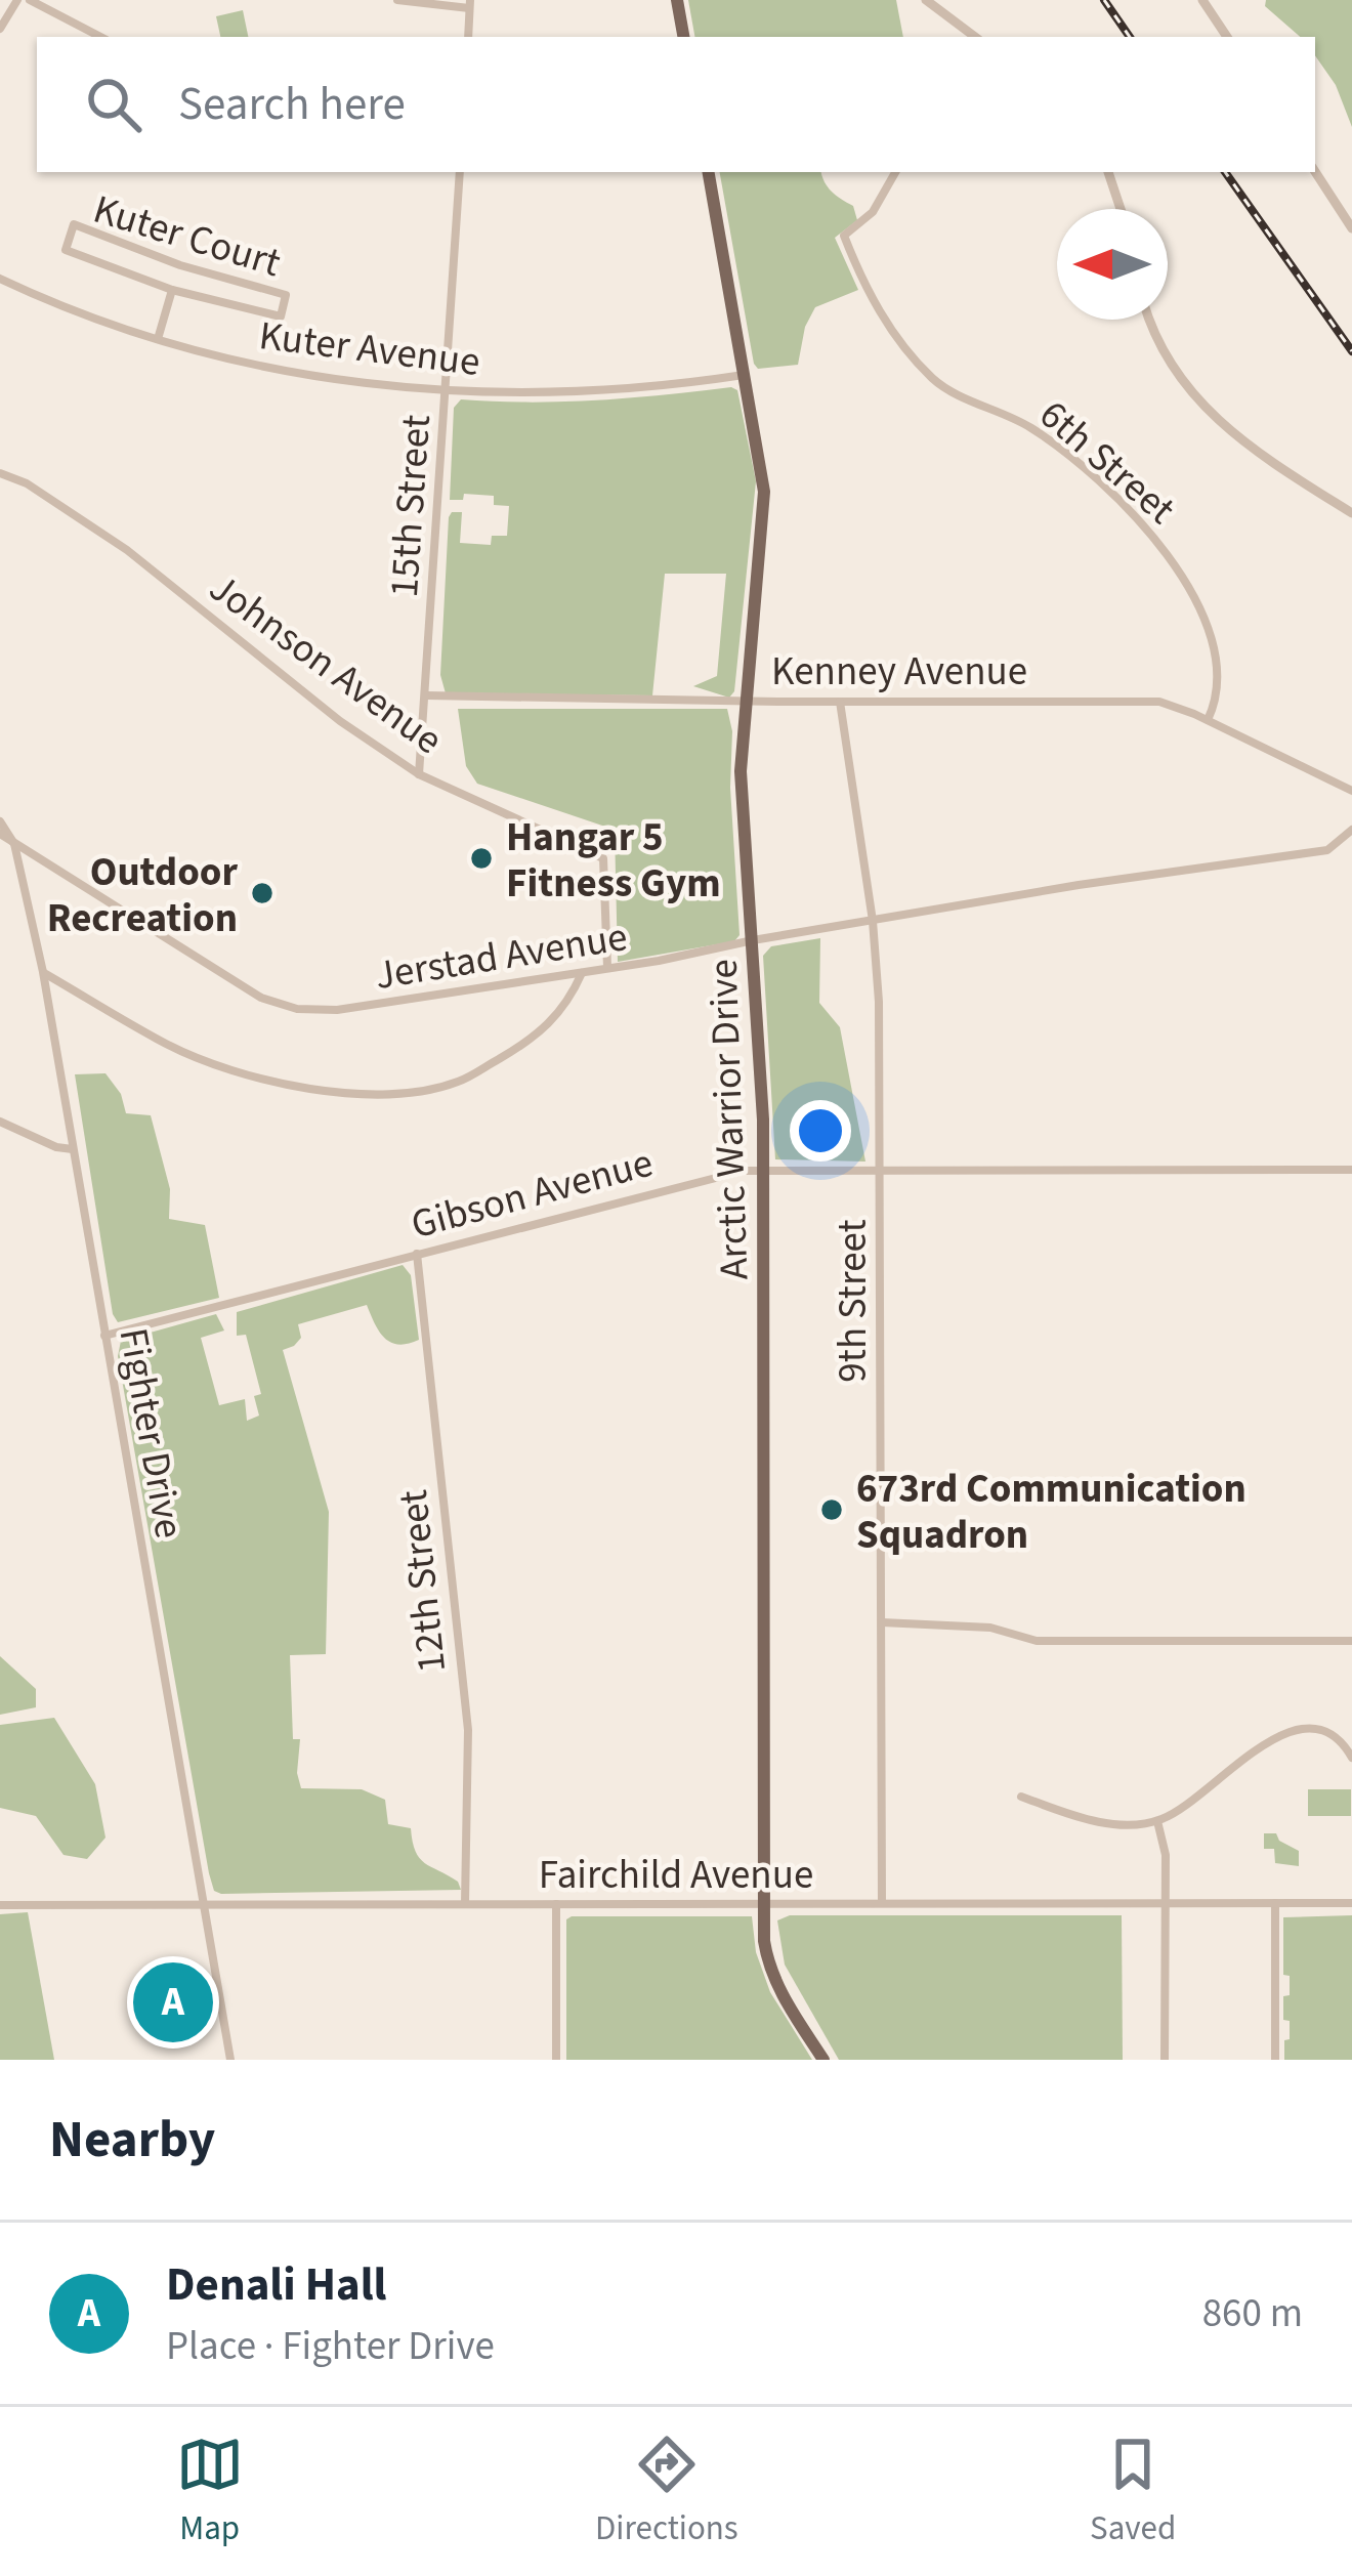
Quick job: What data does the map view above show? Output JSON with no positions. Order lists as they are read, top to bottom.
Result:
{
  "streets": {
    "main road": ["Arctic Warrior Drive"],
    "street": [
      "Kuter Court",
      "Kuter Avenue",
      "6th Street",
      "15th Street",
      "Johnson Avenue",
      "Kenney Avenue",
      "Jerstad Avenue",
      "Gibson Avenue",
      "9th Street",
      "Fighter Drive",
      "12th Street",
      "Fairchild Avenue"
    ]
  },
  "crossings": [
    ["Kuter Court", "Kuter Avenue"],
    ["Kuter Avenue", "15th Street"],
    ["Kuter Avenue", "Arctic Warrior Drive"],
    ["6th Street", "Kenney Avenue"],
    ["15th Street", "Johnson Avenue"],
    ["15th Street", "Kenney Avenue"],
    ["Johnson Avenue", "Jerstad Avenue"],
    ["Kenney Avenue", "Arctic Warrior Drive"],
    ["Kenney Avenue", "9th Street"],
    ["Jerstad Avenue", "Arctic Warrior Drive"],
    ["Jerstad Avenue", "9th Street"],
    ["Jerstad Avenue", "Fighter Drive"],
    ["Arctic Warrior Drive", "Gibson Avenue"],
    ["Arctic Warrior Drive", "Fairchild Avenue"],
    ["Gibson Avenue", "9th Street"],
    ["Gibson Avenue", "Fighter Drive"],
    ["Gibson Avenue", "12th Street"],
    ["9th Street", "Fairchild Avenue"],
    ["Fighter Drive", "Fairchild Avenue"],
    ["12th Street", "Fairchild Avenue"]
  ],
  "places": ["Hangar 5 Fitness Gym", "Outdoor Recreation", "673rd Communication Squadron"],
  "north": "left",
  "page": {
    "search": "Search here",
    "pins": "A",
    "heading": "Nearby",
    "list": [
      {
        "mark": "A",
        "name": "Denali Hall",
        "note": "Place · Fighter Drive",
        "value": "860 m"
      }
    ],
    "nav": ["Map", "Directions", "Saved"]
  }
}
